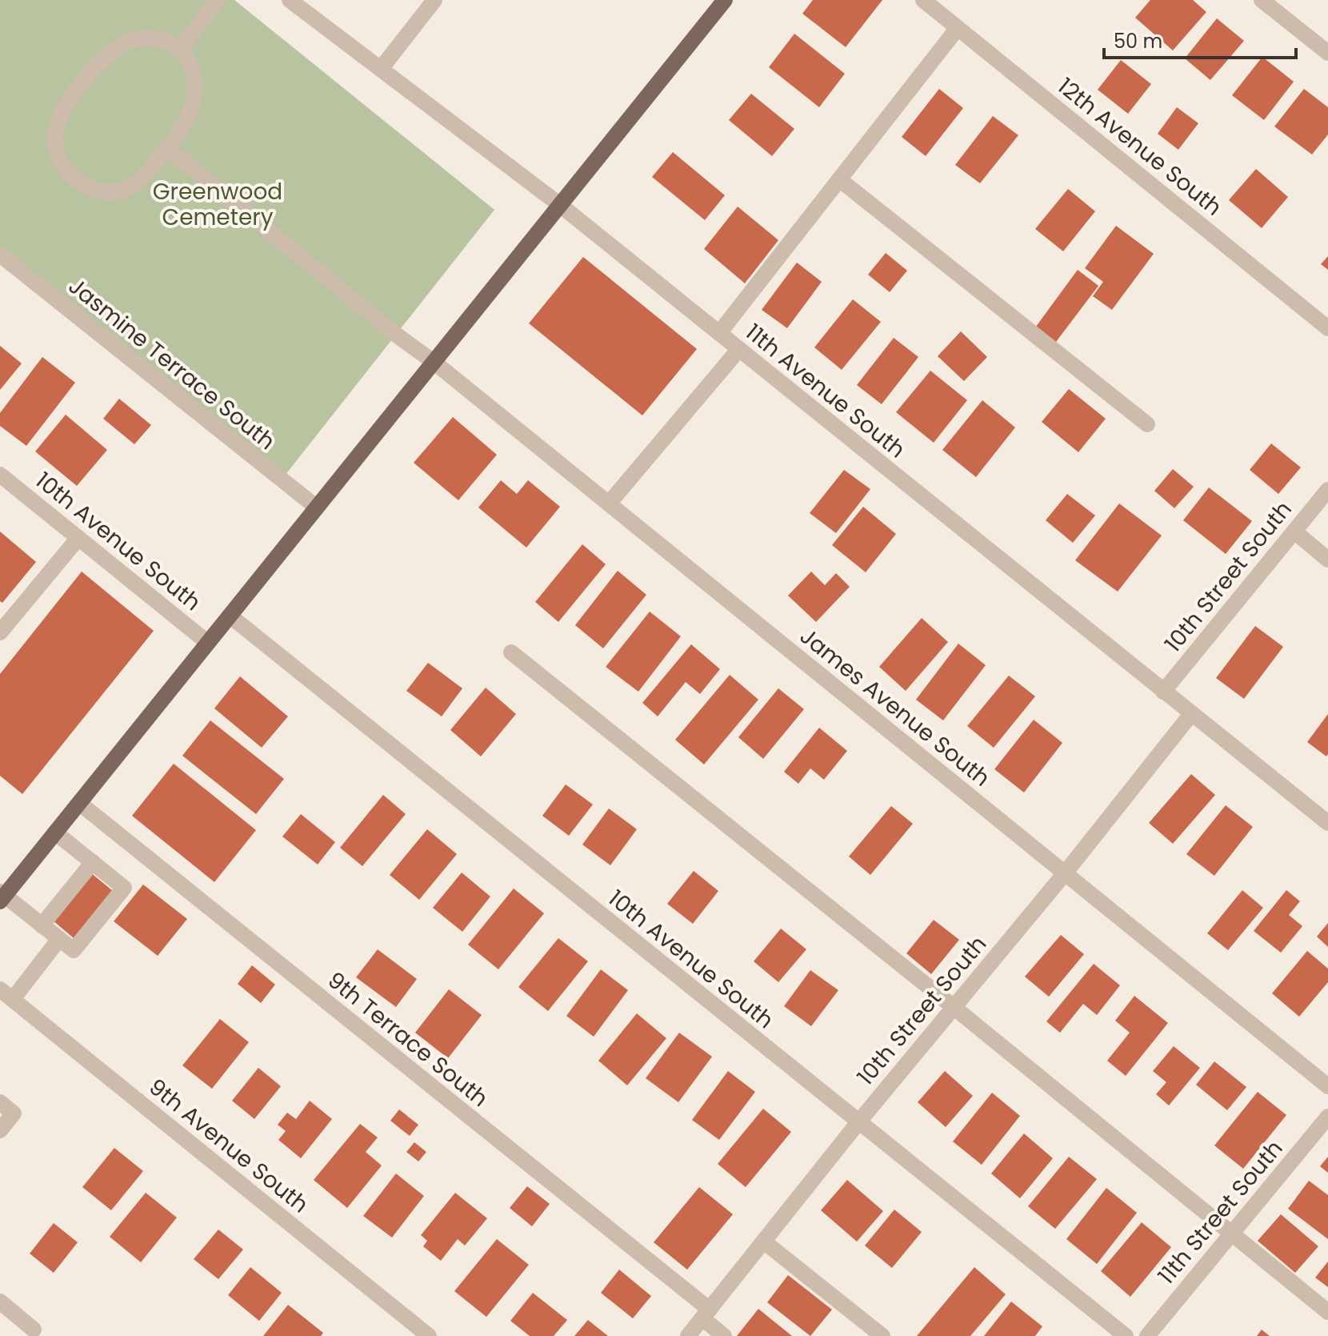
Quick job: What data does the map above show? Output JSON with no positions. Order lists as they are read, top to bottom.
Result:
{
  "streets": {
    "street": [
      "12th Avenue South",
      "Jasmine Terrace South",
      "11th Avenue South",
      "10th Avenue South",
      "10th Street South",
      "James Avenue South",
      "9th Terrace South",
      "9th Avenue South",
      "11th Street South"
    ]
  },
  "crossings": [
    ["11th Avenue South", "10th Street South"],
    ["10th Avenue South", "10th Street South"],
    ["10th Street South", "James Avenue South"],
    ["10th Street South", "9th Terrace South"]
  ],
  "parks": ["Greenwood Cemetery"],
  "scale_bar": "50 m"
}
